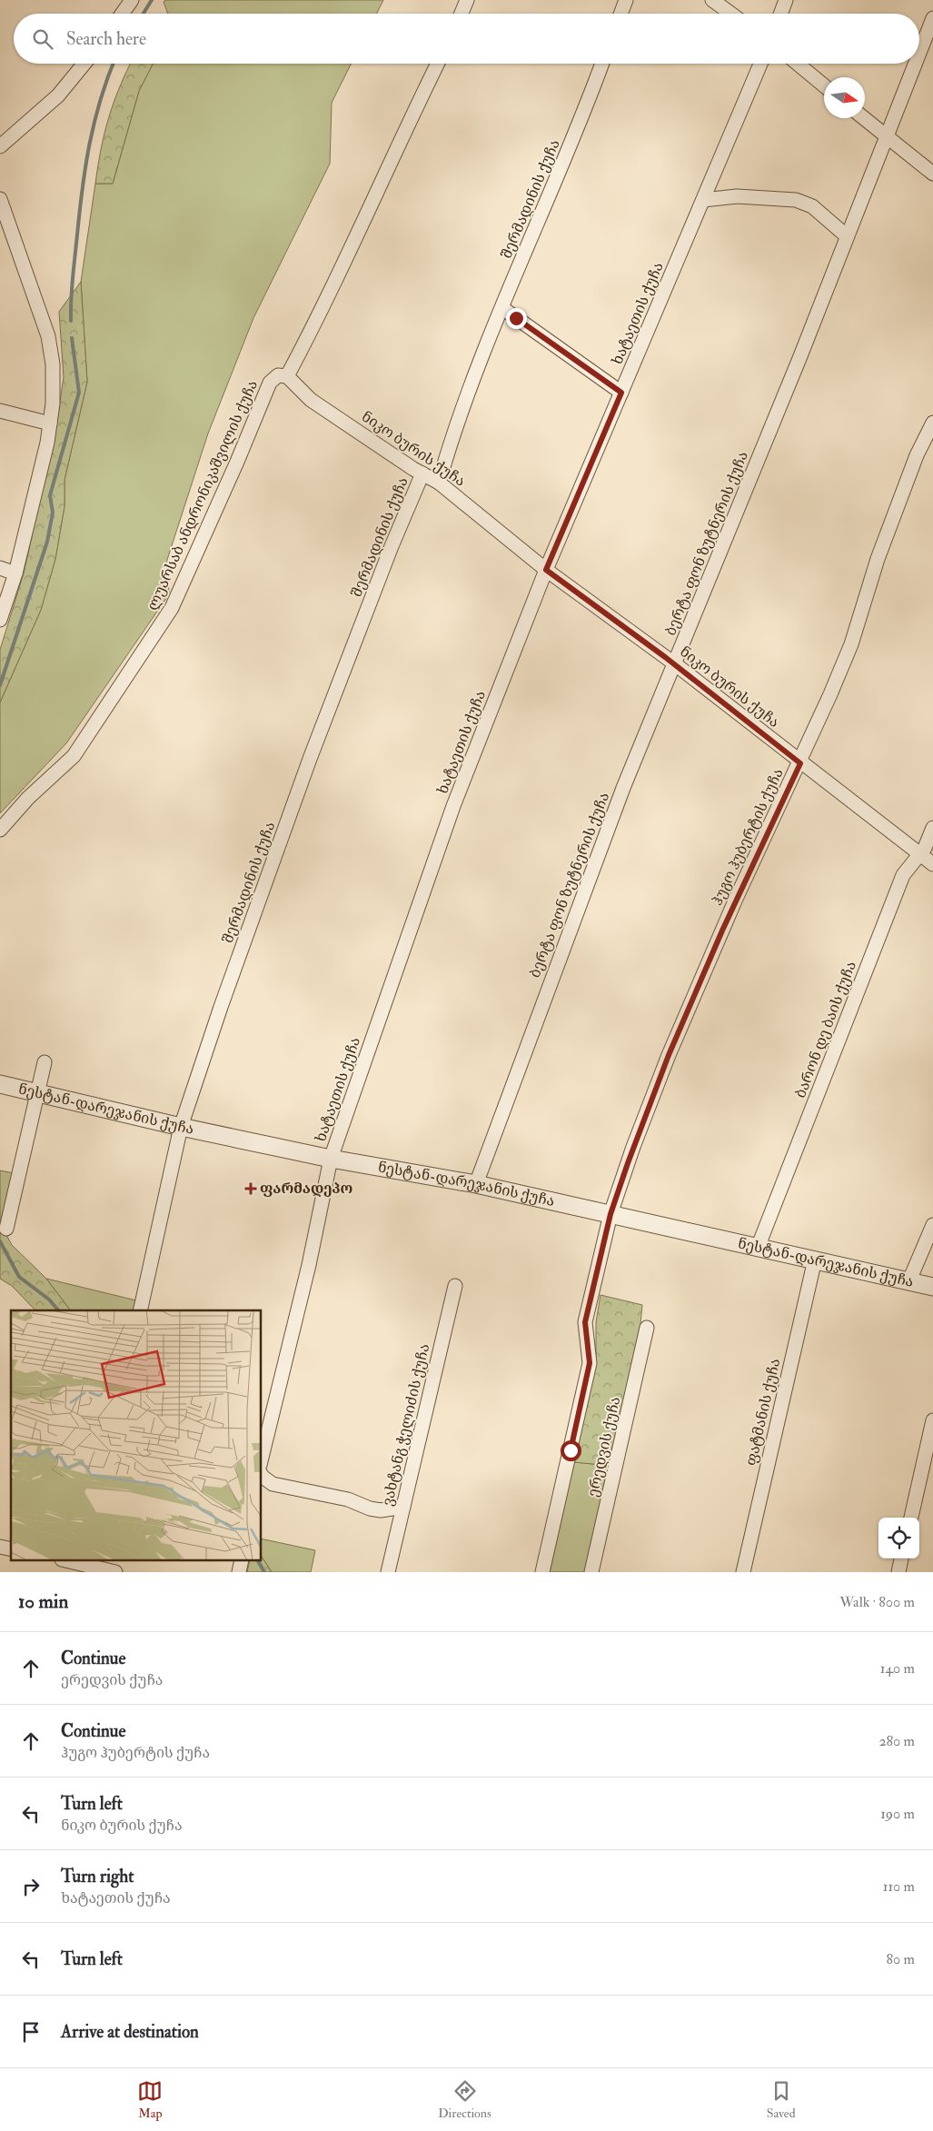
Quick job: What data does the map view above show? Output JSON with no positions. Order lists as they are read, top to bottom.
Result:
{
  "streets": {
    "street": [
      "შერმადინის ქუჩა",
      "ხატაეთის ქუჩა",
      "ნიკო ბურის ქუჩა",
      "ლუარსაბ ანდრონიკაშვილის ქუჩა",
      "ბერტა ფონ ზუტნერის ქუჩა",
      "ჰუგო ჰუბერტის ქუჩა",
      "ბარონ დე ბაის ქუჩა",
      "ნესტან-დარეჯანის ქუჩა",
      "ფატმანის ქუჩა",
      "ვახტანგ ჭელიძის ქუჩა",
      "ერედვის ქუჩა"
    ]
  },
  "crossings": [
    ["შერმადინის ქუჩა", "ნიკო ბურის ქუჩა"],
    ["შერმადინის ქუჩა", "ნესტან-დარეჯანის ქუჩა"],
    ["ხატაეთის ქუჩა", "ნიკო ბურის ქუჩა"],
    ["ხატაეთის ქუჩა", "ნესტან-დარეჯანის ქუჩა"],
    ["ნიკო ბურის ქუჩა", "ლუარსაბ ანდრონიკაშვილის ქუჩა"],
    ["ნიკო ბურის ქუჩა", "ბერტა ფონ ზუტნერის ქუჩა"],
    ["ნიკო ბურის ქუჩა", "ჰუგო ჰუბერტის ქუჩა"],
    ["ნიკო ბურის ქუჩა", "ბარონ დე ბაის ქუჩა"],
    ["ბერტა ფონ ზუტნერის ქუჩა", "ნესტან-დარეჯანის ქუჩა"],
    ["ჰუგო ჰუბერტის ქუჩა", "ნესტან-დარეჯანის ქუჩა"],
    ["ბარონ დე ბაის ქუჩა", "ნესტან-დარეჯანის ქუჩა"],
    ["ნესტან-დარეჯანის ქუჩა", "ფატმანის ქუჩა"]
  ],
  "places": {
    "health": ["ფარმადეპო"]
  },
  "north": "right",
  "page": {
    "search": "Search here",
    "heading": ["10 min", "Walk · 800 m"],
    "list": [
      ["Continue", "ერედვის ქუჩა", "140 m"],
      ["Continue", "ჰუგო ჰუბერტის ქუჩა", "280 m"],
      ["Turn left", "ნიკო ბურის ქუჩა", "190 m"],
      ["Turn right", "ხატაეთის ქუჩა", "110 m"],
      ["Turn left", "80 m"],
      "Arrive at destination"
    ],
    "nav": ["Map", "Directions", "Saved"]
  }
}
